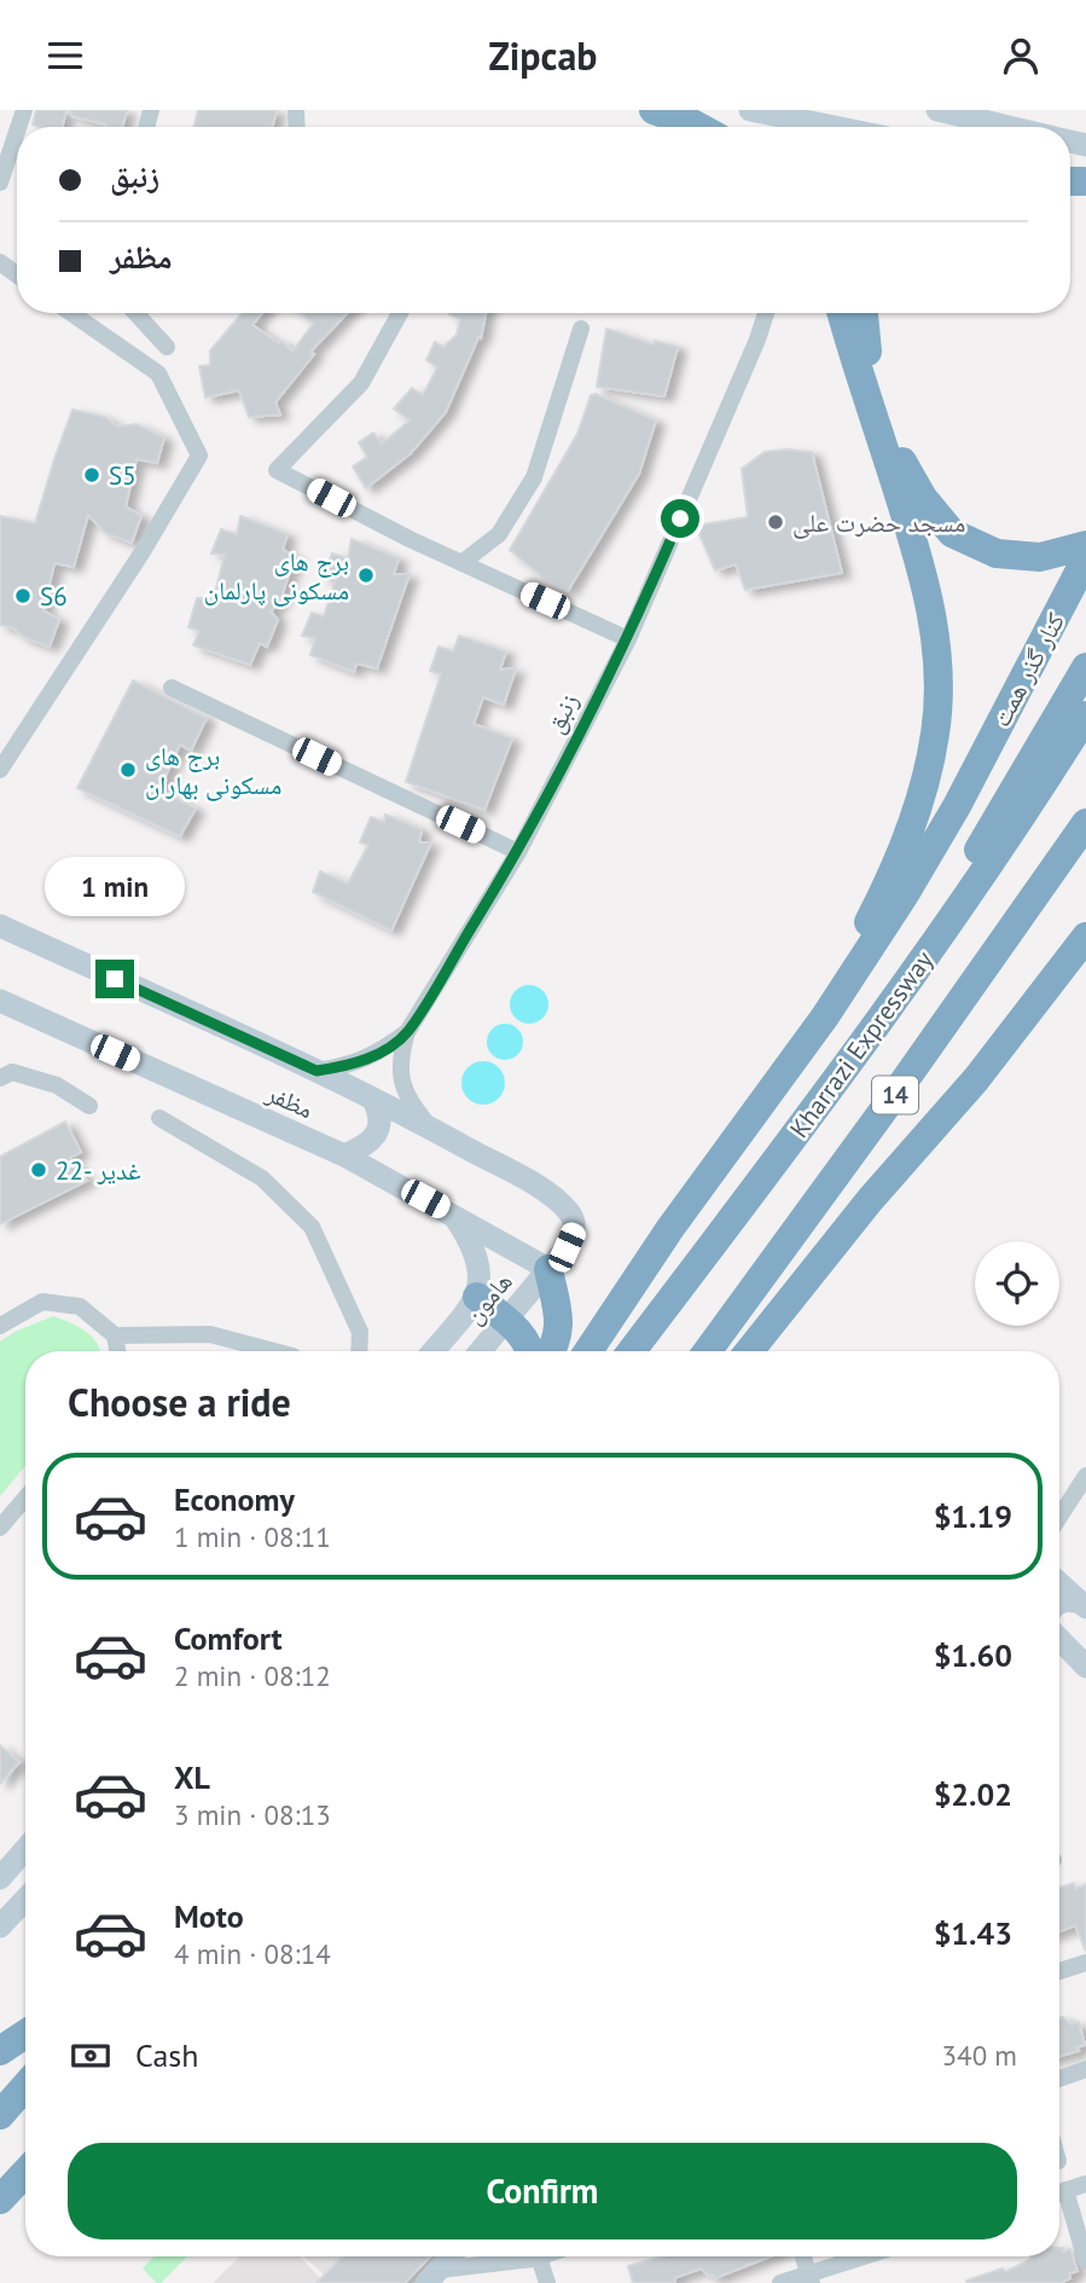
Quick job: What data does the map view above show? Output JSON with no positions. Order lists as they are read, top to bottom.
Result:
{
  "streets": {
    "highway": ["کنار گذر همت", "Kharrazi Expressway", "14"],
    "street": ["زنبق", "مظفر", "هامون"]
  },
  "crossings": [
    ["زنبق", "مظفر"],
    ["مظفر", "هامون"]
  ],
  "places": [
    "S5",
    "مسجد حضرت علی",
    "برج های مسکونی پارلمان",
    "S6",
    "برج های مسکونی بهاران",
    "22- غدیر"
  ],
  "page": {
    "header": "Zipcab",
    "banner": ["زنبق", "مظفر"],
    "bubble": "1 min",
    "heading": "Choose a ride",
    "list": [
      {
        "name": "Economy",
        "note": "1 min · 08:11",
        "value": "$1.19"
      },
      {
        "name": "Comfort",
        "note": "2 min · 08:12",
        "value": "$1.60"
      },
      {
        "name": "XL",
        "note": "3 min · 08:13",
        "value": "$2.02"
      },
      {
        "name": "Moto",
        "note": "4 min · 08:14",
        "value": "$1.43"
      }
    ],
    "pay": ["Cash", "340 m"],
    "buttons": "Confirm"
  }
}
